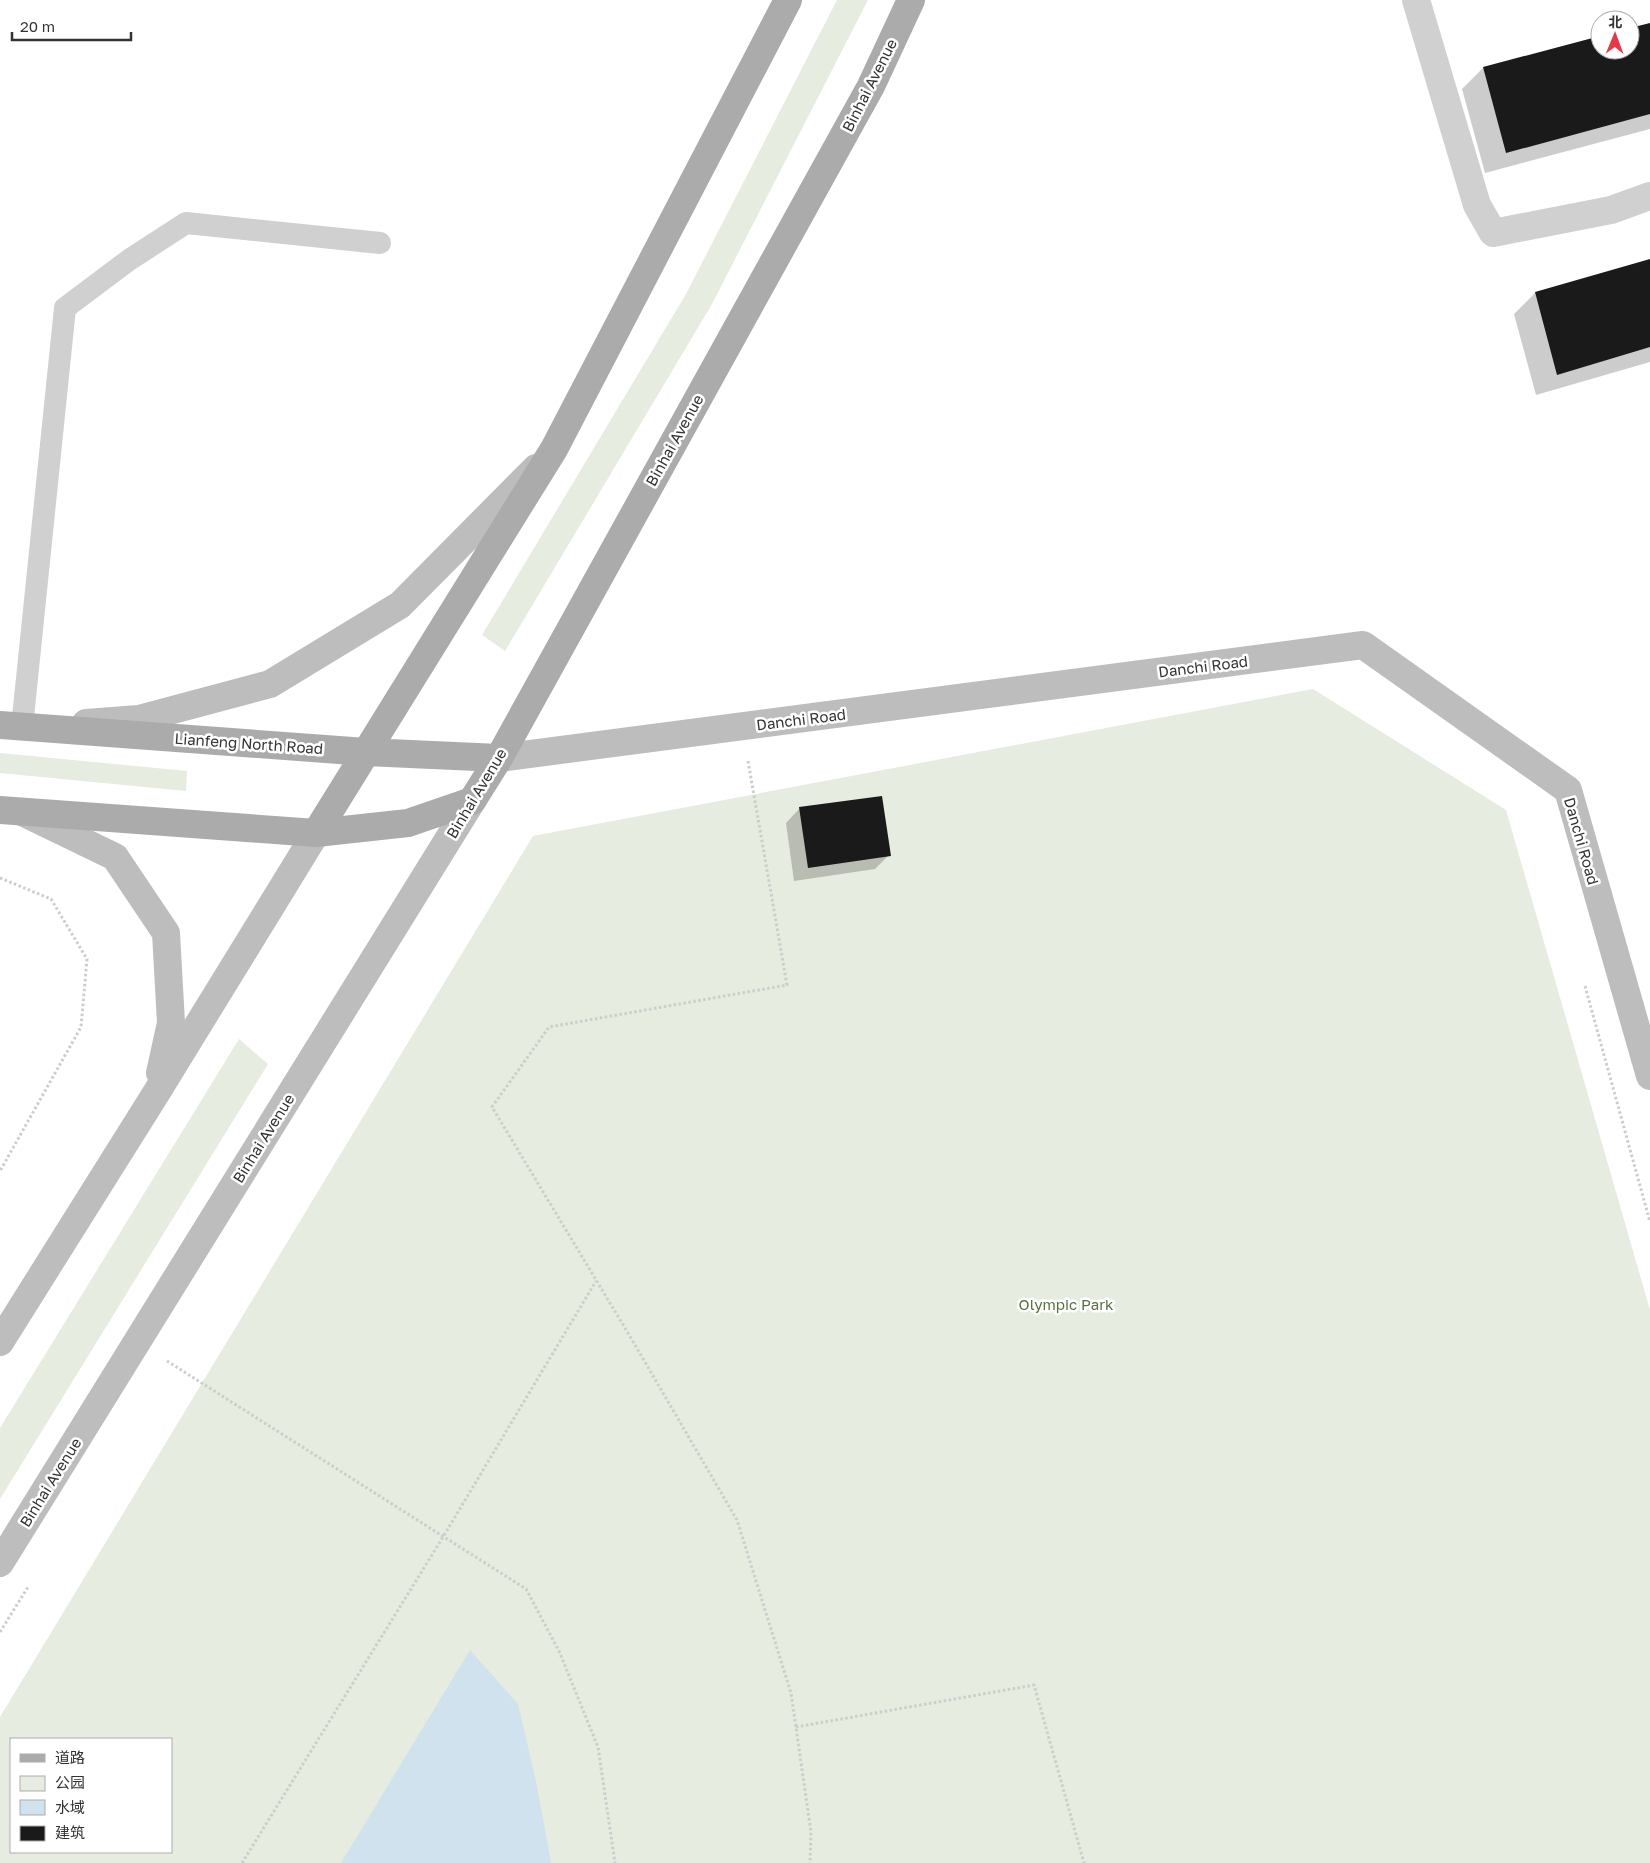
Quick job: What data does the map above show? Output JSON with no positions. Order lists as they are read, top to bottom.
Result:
{
  "streets": {
    "main road": ["Binhai Avenue", "Danchi Road", "Lianfeng North Road"]
  },
  "crossings": [
    ["Binhai Avenue", "Danchi Road"],
    ["Binhai Avenue", "Lianfeng North Road"],
    ["Danchi Road", "Lianfeng North Road"]
  ],
  "parks": ["Olympic Park"],
  "legend": [
    "道路",
    "公园",
    "水域",
    "建筑"
  ],
  "scale_bar": "20 m",
  "north": "top"
}
